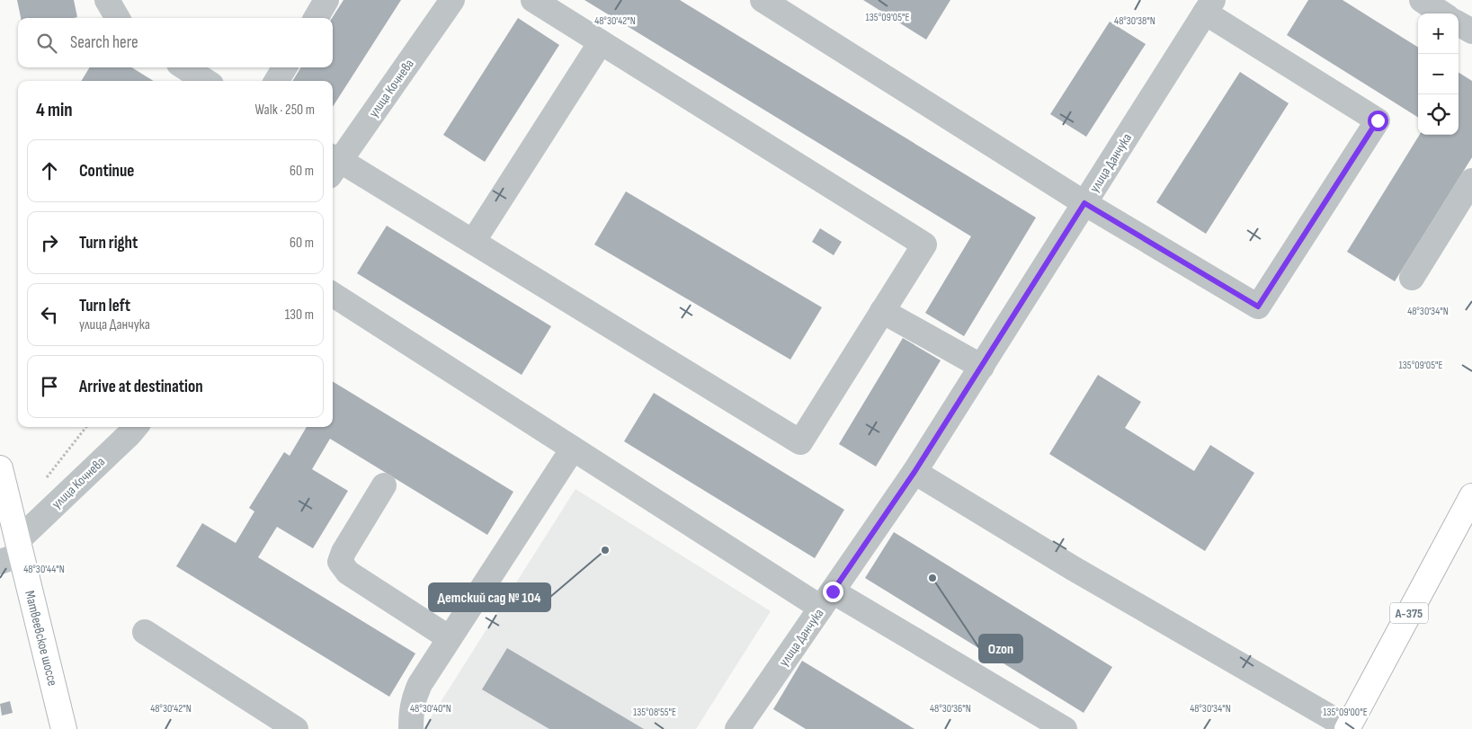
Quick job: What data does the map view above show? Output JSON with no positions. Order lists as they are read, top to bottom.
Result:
{
  "streets": {
    "main road": ["А-375", "Матвеевское шоссе"],
    "street": ["улица Кочнева", "улица Данчука"]
  },
  "crossings": [
    ["улица Кочнева", "Матвеевское шоссе"]
  ],
  "places": ["Детский сад № 104", "Ozon"],
  "page": {
    "map_buttons": ["+", "−"],
    "search": "Search here",
    "heading": ["4 min", "Walk · 250 m"],
    "list": [
      ["Continue", "60 m"],
      ["Turn right", "60 m"],
      ["Turn left", "улица Данчука", "130 m"],
      "Arrive at destination"
    ]
  },
  "coordinates": [
    "135°09'05\"E",
    "48°30'42\"N",
    "48°30'38\"N",
    "48°30'34\"N",
    "48°30'44\"N",
    "48°30'40\"N",
    "48°30'36\"N",
    "135°08'55\"E",
    "135°09'00\"E"
  ]
}
